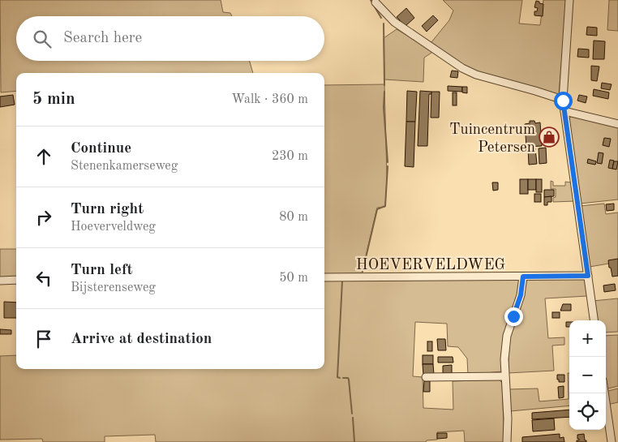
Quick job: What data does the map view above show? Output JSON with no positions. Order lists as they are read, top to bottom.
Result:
{
  "streets": {
    "street": ["HOEVERVELDWEG"]
  },
  "places": {
    "shop": ["Tuincentrum Petersen"]
  },
  "page": {
    "search": "Search here",
    "heading": ["5 min", "Walk · 360 m"],
    "list": [
      ["Continue", "Stenenkamerseweg", "230 m"],
      ["Turn right", "Hoeverveldweg", "80 m"],
      ["Turn left", "Bijsterenseweg", "50 m"],
      "Arrive at destination"
    ],
    "map_buttons": ["+", "−"]
  }
}
